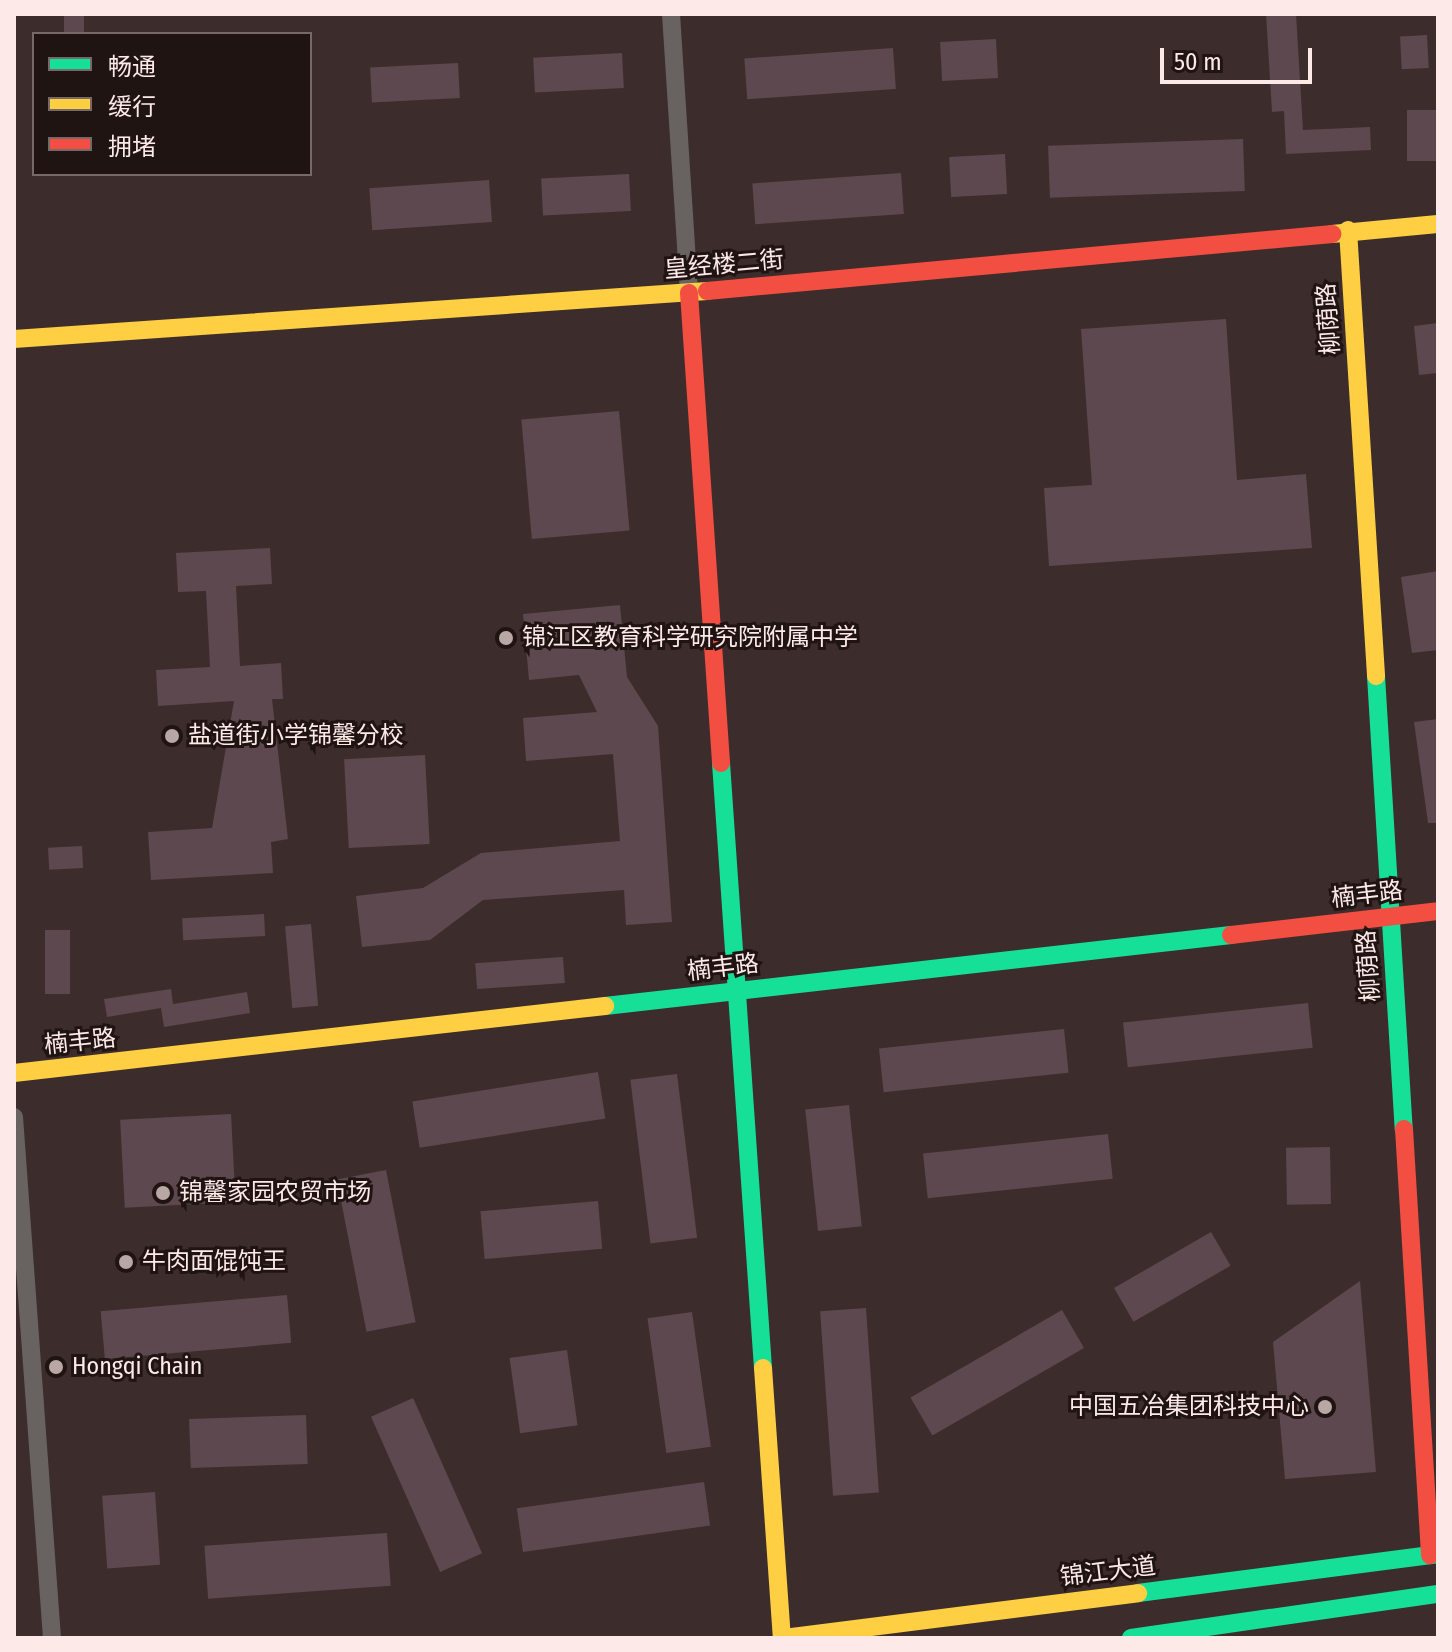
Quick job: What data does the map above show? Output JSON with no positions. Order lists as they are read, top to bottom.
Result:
{
  "streets": {
    "street": [
      "皇经楼二街",
      "柳荫路",
      "楠丰路",
      "锦江大道"
    ]
  },
  "crossings": [
    ["皇经楼二街", "柳荫路"],
    ["柳荫路", "楠丰路"],
    ["柳荫路", "锦江大道"]
  ],
  "places": [
    "锦江区教育科学研究院附属中学",
    "盐道街小学锦馨分校",
    "锦馨家园农贸市场",
    "牛肉面馄饨王",
    "Hongqi Chain",
    "中国五冶集团科技中心"
  ],
  "legend": ["畅通", "缓行", "拥堵"],
  "scale_bar": "50 m"
}
